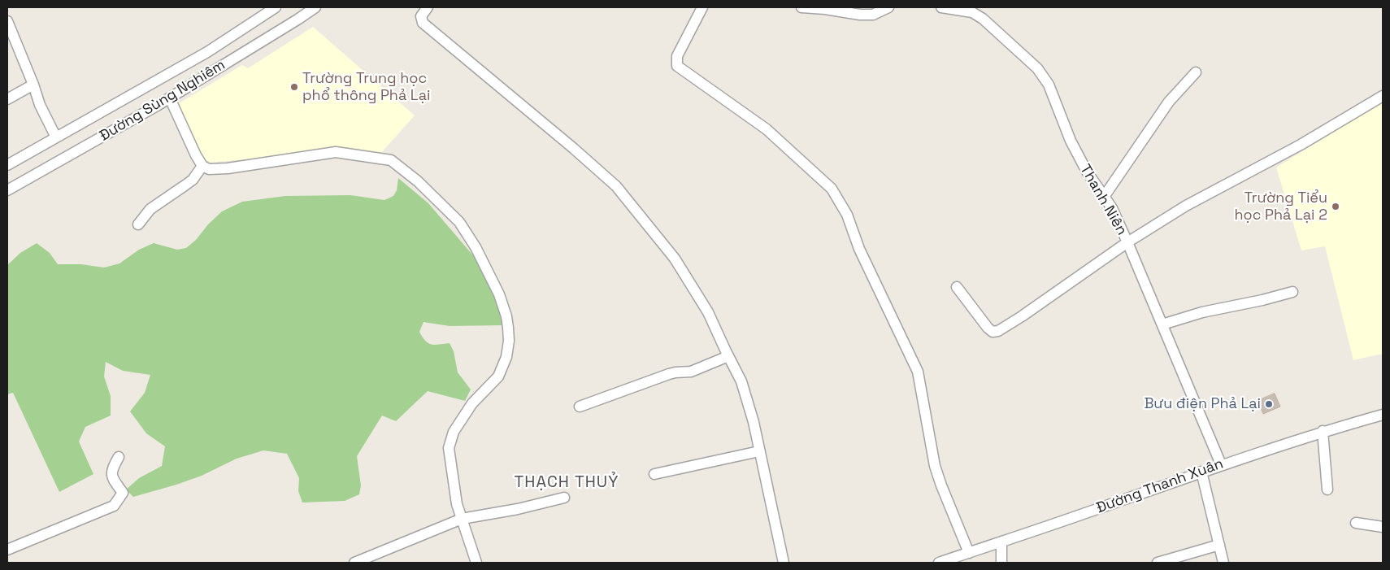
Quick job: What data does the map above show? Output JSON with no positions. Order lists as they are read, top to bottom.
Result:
{
  "streets": {
    "street": ["Đường Sùng Nghiêm", "Thanh Niên", "Đường Thanh Xuân"]
  },
  "crossings": [
    ["Thanh Niên", "Đường Thanh Xuân"]
  ],
  "districts": ["THẠCH THUỶ"],
  "places": ["Trường Trung học phổ thông Phả Lại", "Trường Tiểu học Phả Lại 2", "Bưu điện Phả Lại"]
}
